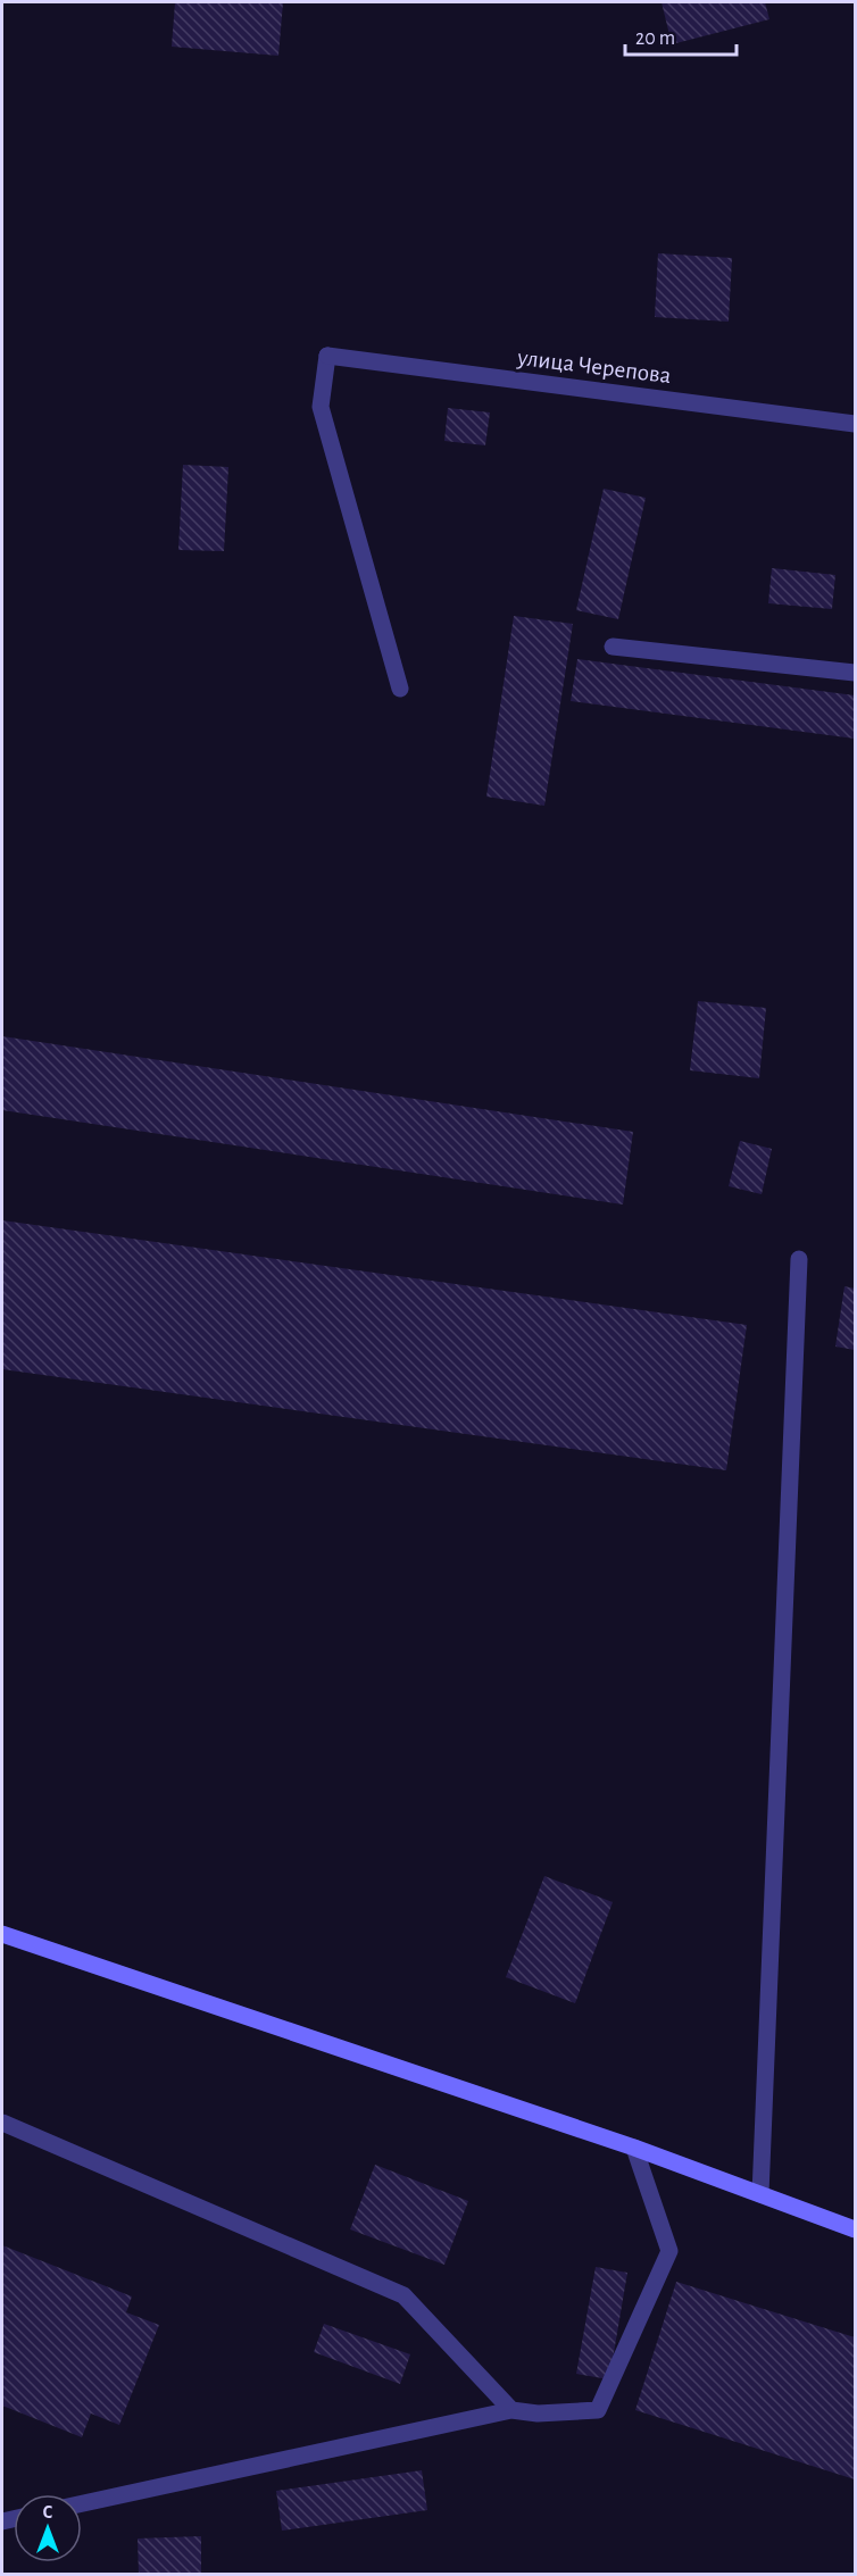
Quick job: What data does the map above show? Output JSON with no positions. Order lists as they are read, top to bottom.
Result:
{
  "streets": {
    "street": ["улица Черепова"]
  },
  "scale_bar": "20 m",
  "north": "top"
}
